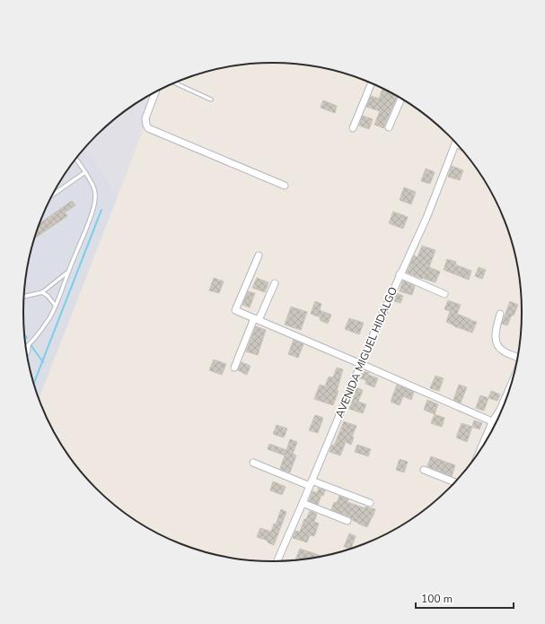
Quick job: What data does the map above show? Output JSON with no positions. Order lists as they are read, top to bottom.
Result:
{
  "streets": {
    "street": ["AVENIDA MIGUEL HIDALGO"]
  },
  "scale_bar": "100 m"
}
